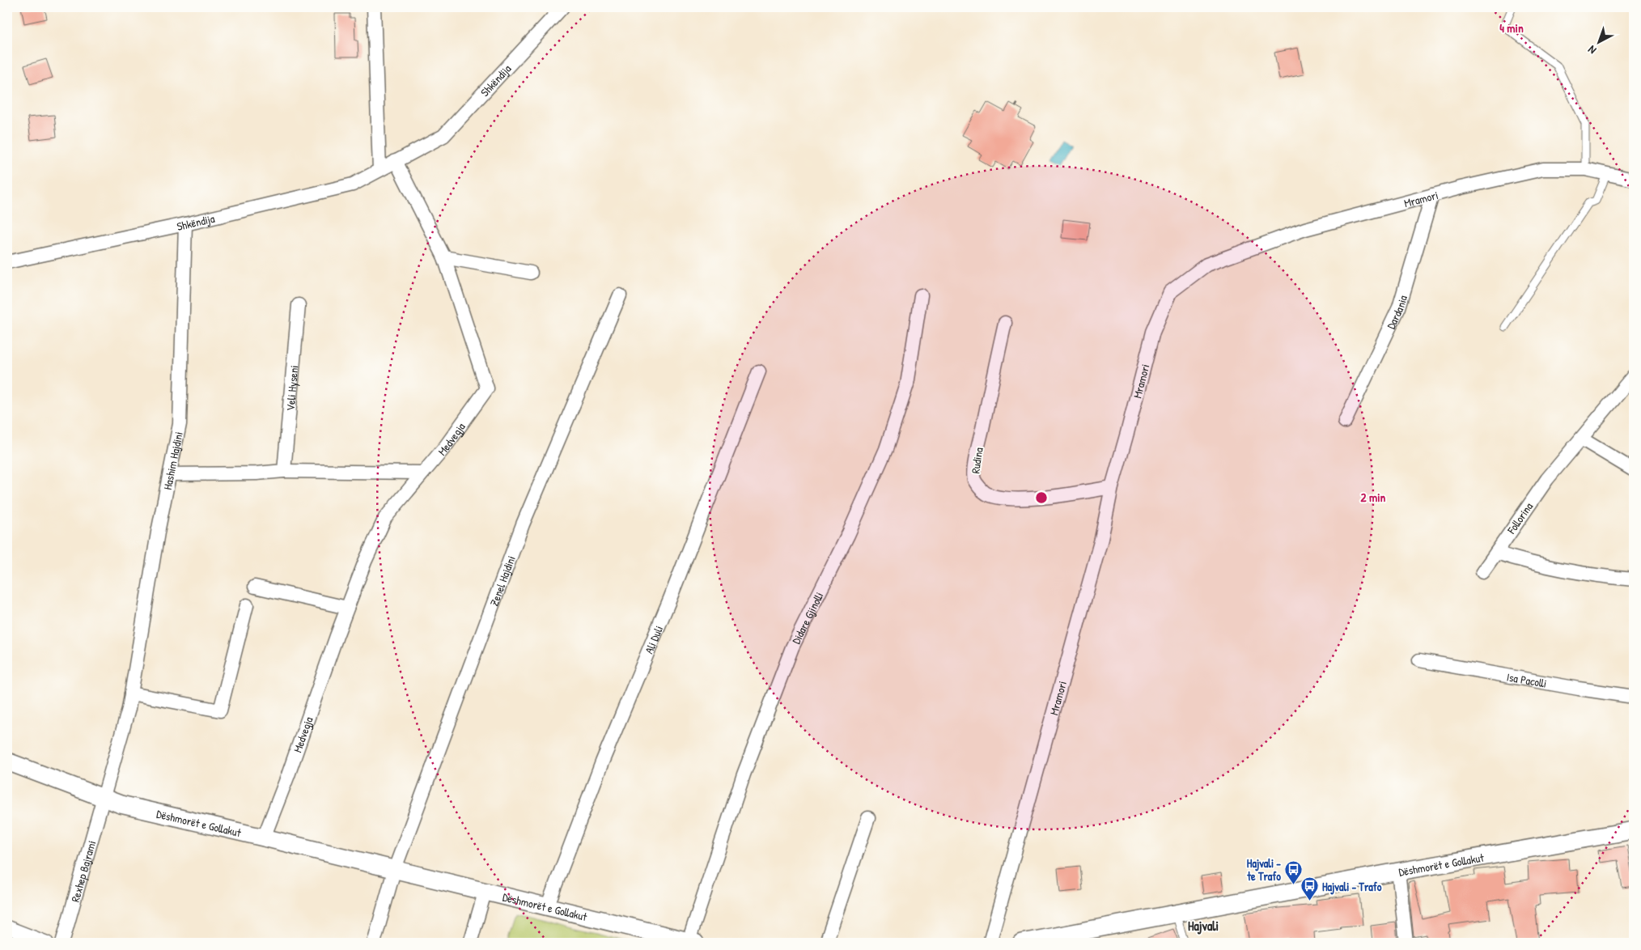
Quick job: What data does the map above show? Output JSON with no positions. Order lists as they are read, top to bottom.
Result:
{
  "streets": {
    "street": [
      "Shkëndija",
      "Mramori",
      "Dardania",
      "Veli Hyseni",
      "Medvegja",
      "Hashim Hajdini",
      "Rudina",
      "Follorina",
      "Zenel Hajdini",
      "Didare Gjinolli",
      "Ali Duli",
      "Isa Pacolli",
      "Dëshmorët e Gollakut",
      "Rexhep Bajrami"
    ]
  },
  "crossings": [
    ["Shkëndija", "Medvegja"],
    ["Shkëndija", "Hashim Hajdini"],
    ["Mramori", "Dardania"],
    ["Mramori", "Rudina"],
    ["Medvegja", "Dëshmorët e Gollakut"],
    ["Hashim Hajdini", "Dëshmorët e Gollakut"],
    ["Hashim Hajdini", "Rexhep Bajrami"],
    ["Zenel Hajdini", "Dëshmorët e Gollakut"],
    ["Didare Gjinolli", "Dëshmorët e Gollakut"],
    ["Ali Duli", "Dëshmorët e Gollakut"],
    ["Dëshmorët e Gollakut", "Rexhep Bajrami"]
  ],
  "districts": ["Hajvali"],
  "places": {
    "bus stop": ["Hajvali - te Trafo", "Hajvali - Trafo"]
  },
  "north": "bottom left",
  "rings": ["4 min", "2 min"]
}
